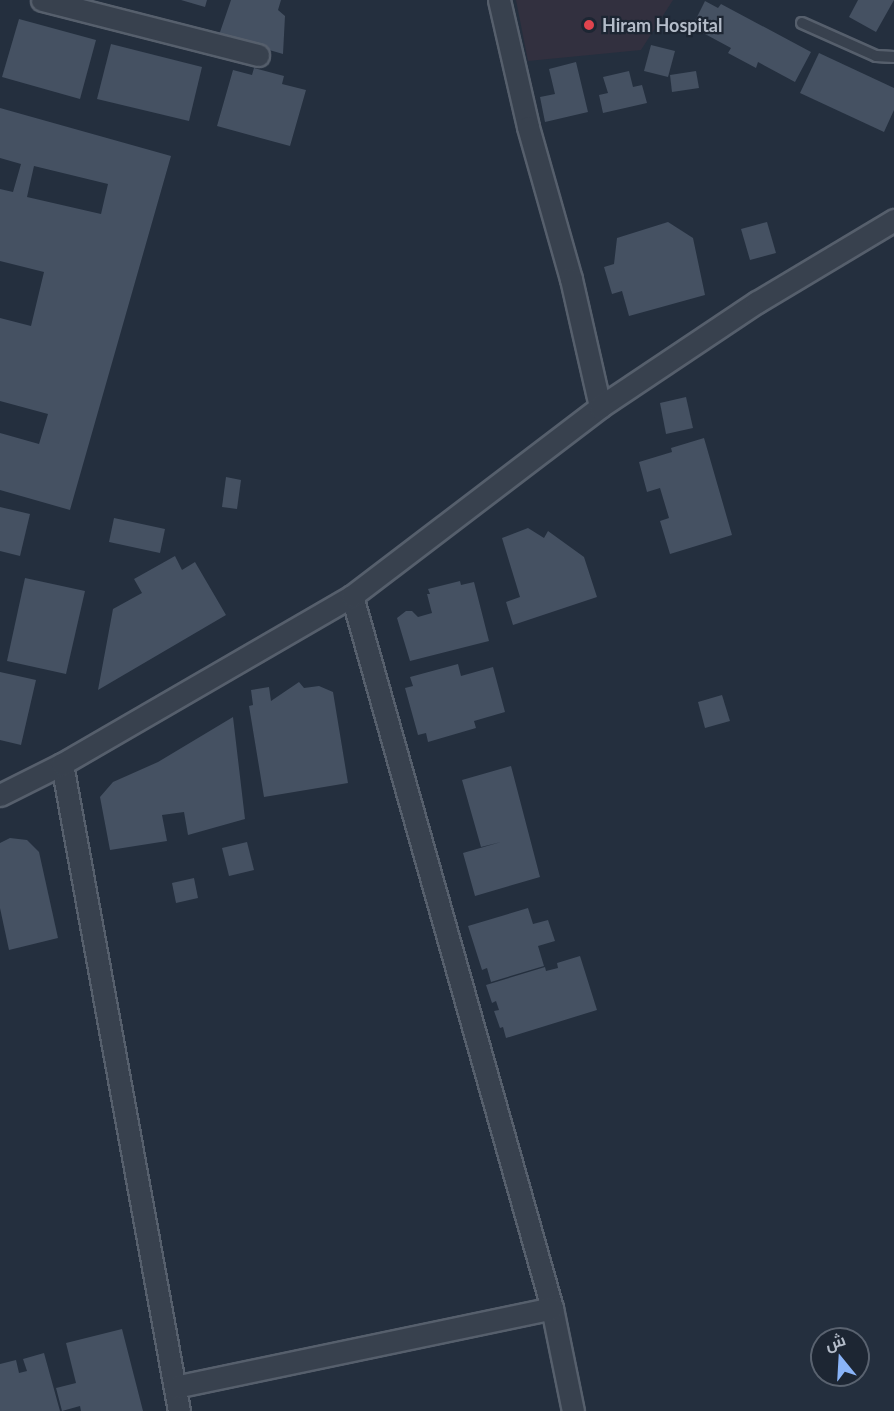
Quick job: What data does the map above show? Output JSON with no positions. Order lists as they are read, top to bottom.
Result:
{
  "places": ["Hiram Hospital"],
  "north": "top"
}
